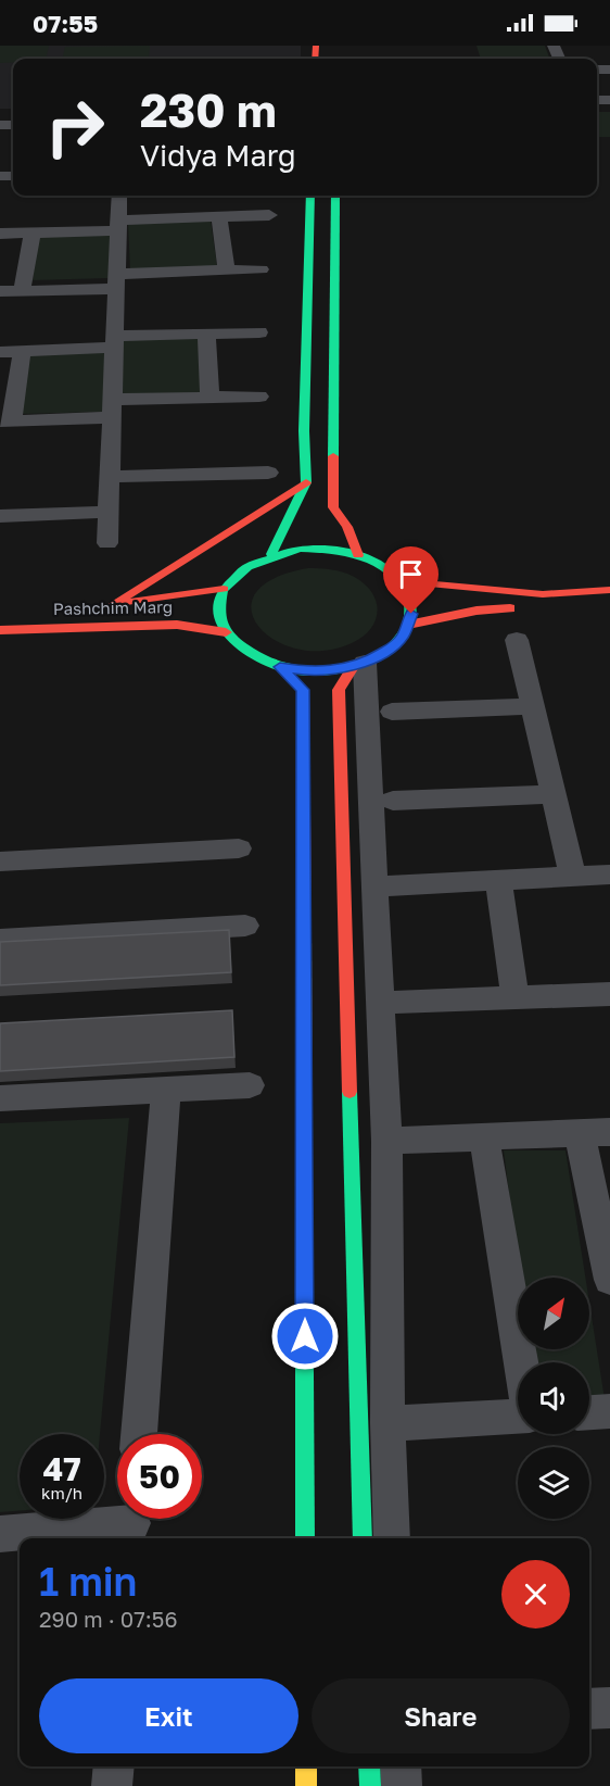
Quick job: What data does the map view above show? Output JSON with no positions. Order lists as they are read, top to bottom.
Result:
{
  "streets": {
    "main road": ["Pashchim Marg"]
  },
  "north": "top right",
  "page": {
    "status": "07:55",
    "turn": ["230 m", "Vidya Marg"],
    "speed": "47 km/h",
    "limit": "50",
    "heading": ["1 min", "290 m · 07:56"],
    "buttons": ["Exit", "Share"]
  }
}
